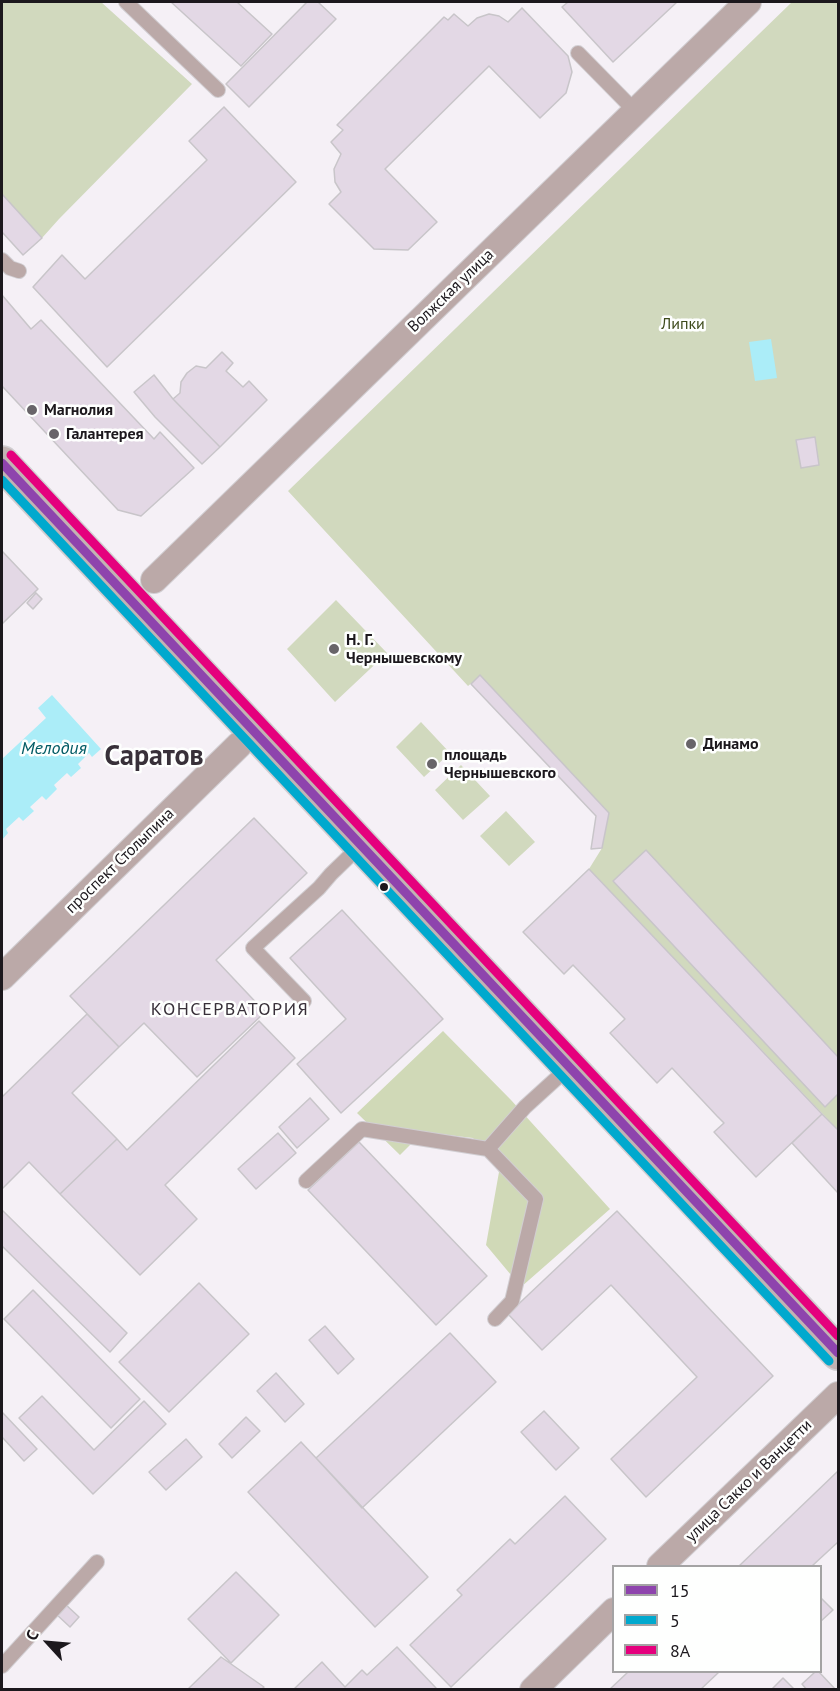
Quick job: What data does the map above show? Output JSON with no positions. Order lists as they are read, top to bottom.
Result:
{
  "streets": {
    "street": ["Волжская улица", "проспект Столыпина", "улица Сакко и Ванцетти"]
  },
  "districts": ["Саратов", "КОНСЕРВАТОРИЯ"],
  "water": ["Мелодия"],
  "parks": ["Липки"],
  "places": [
    "Магнолия",
    "Галантерея",
    "Н. Г. Чернышевскому",
    "Динамо",
    "площадь Чернышевского"
  ],
  "lines": ["transit line 8А", "transit line 15", "transit line 5"],
  "legend": ["15", "5", "8А"],
  "north": "top left"
}
